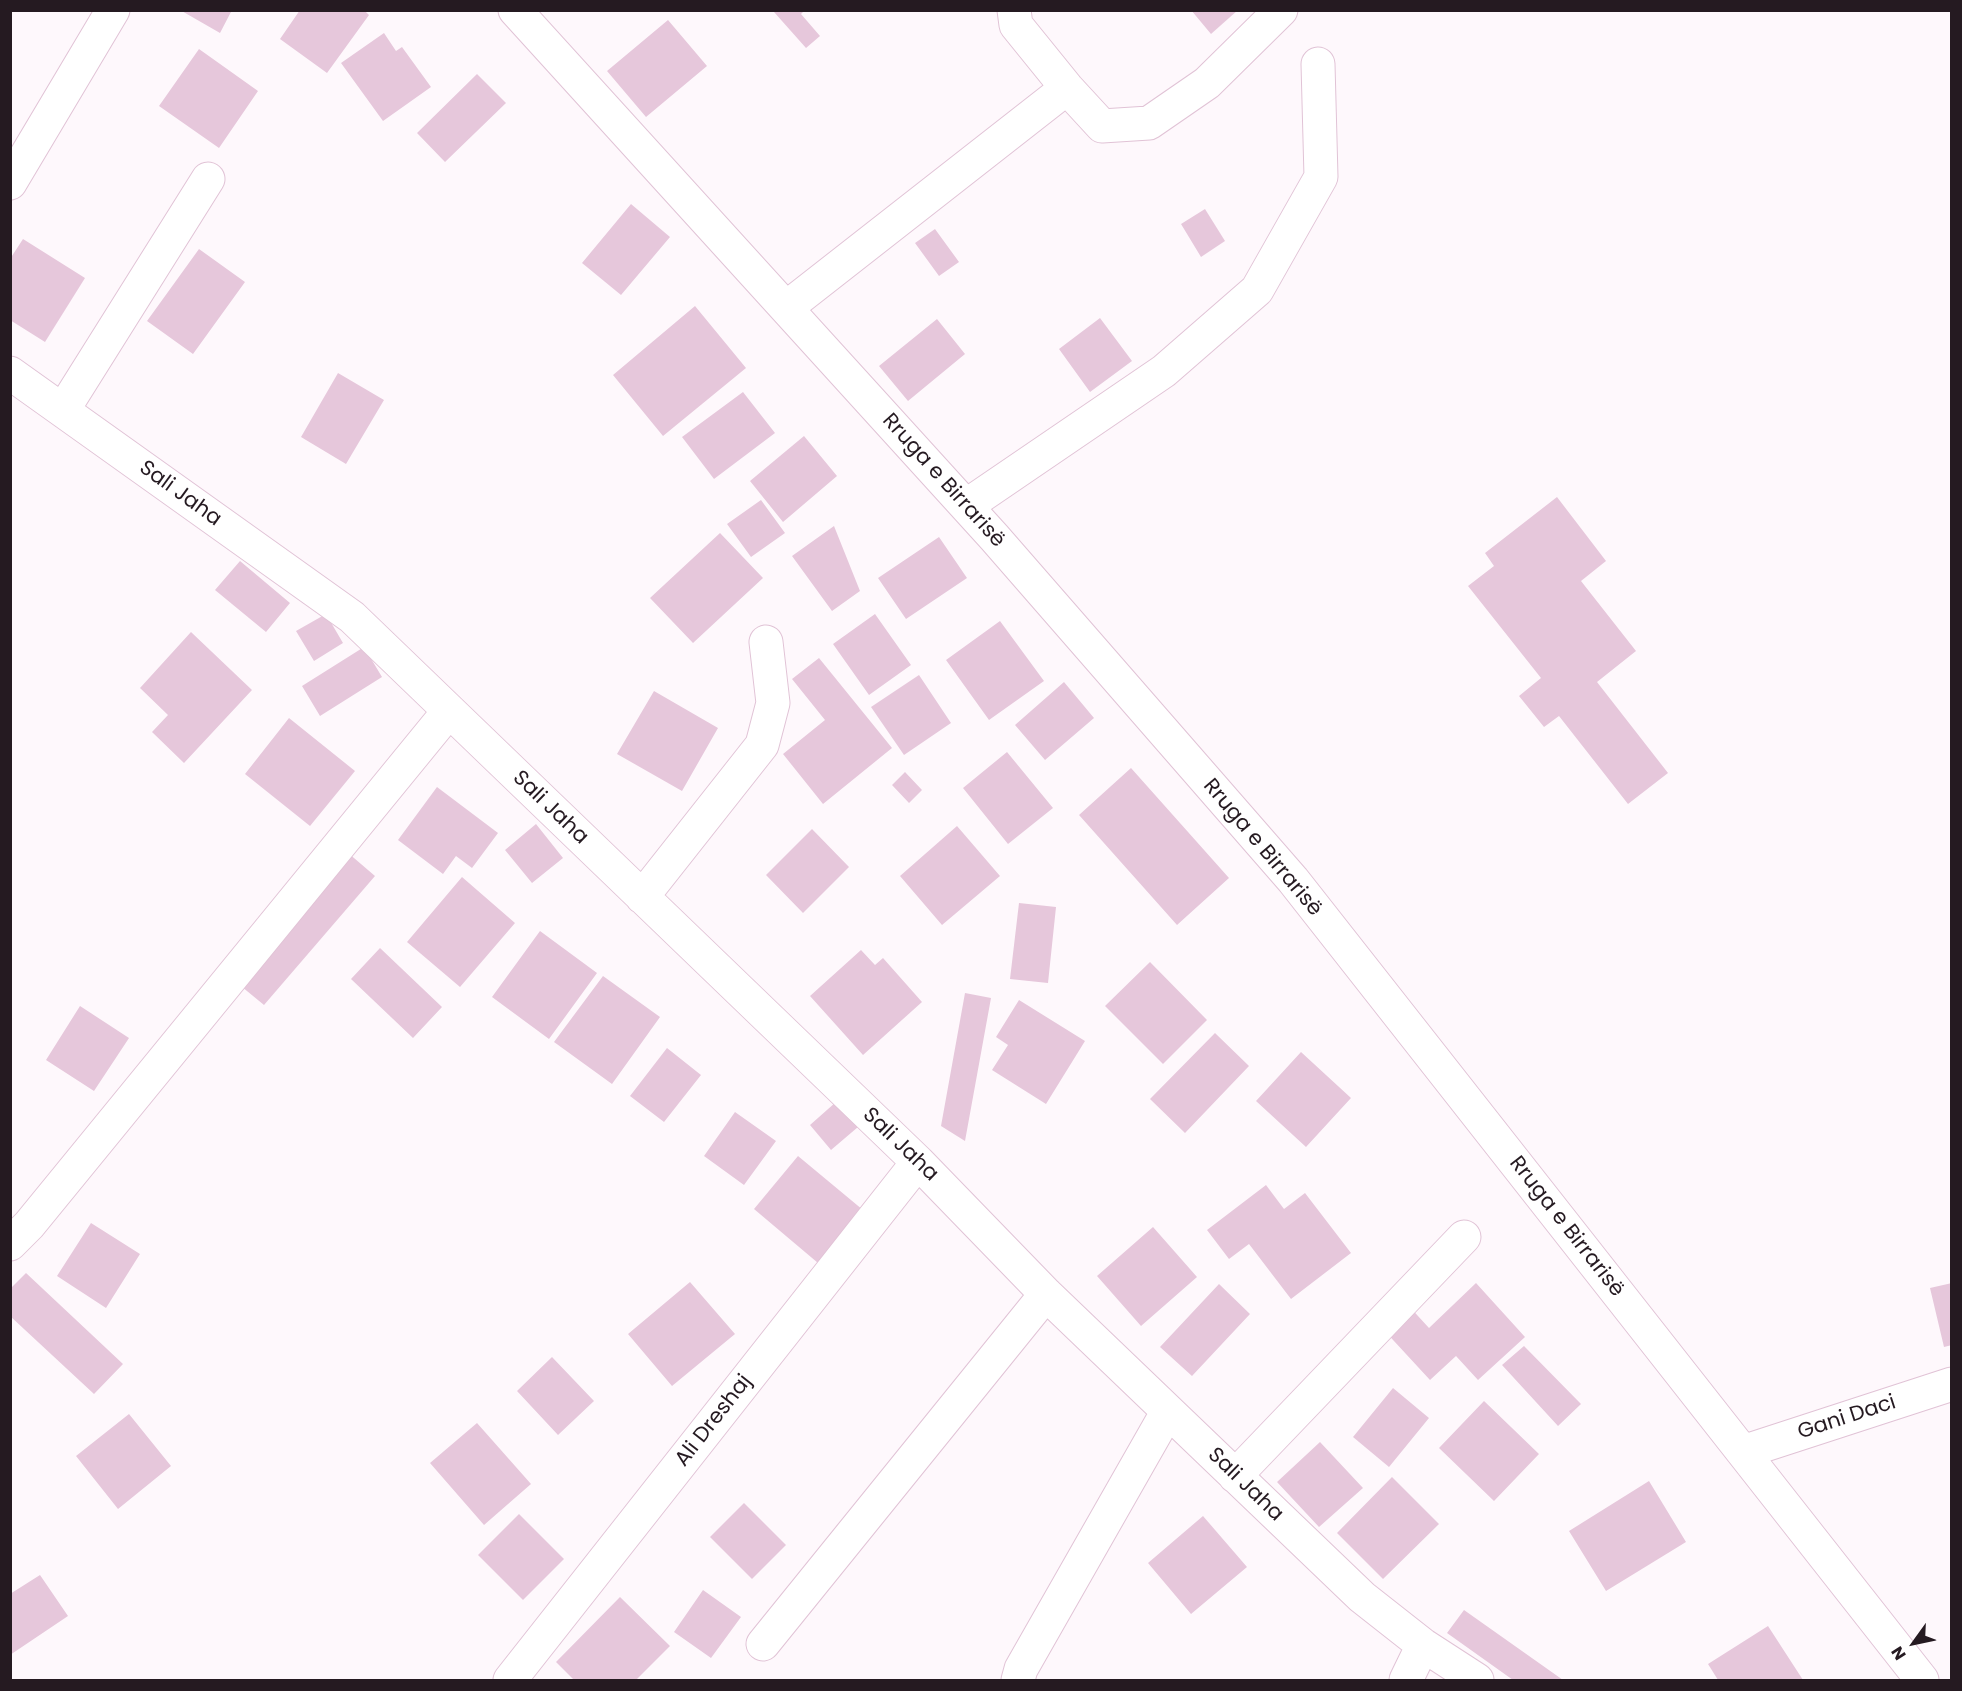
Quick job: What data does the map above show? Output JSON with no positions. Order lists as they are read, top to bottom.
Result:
{
  "streets": {
    "street": [
      "Rruga e Birrarisë",
      "Sali Jaha",
      "Gani Daci",
      "Ali Dreshaj"
    ]
  },
  "crossings": [
    ["Rruga e Birrarisë", "Gani Daci"],
    ["Sali Jaha", "Ali Dreshaj"]
  ],
  "north": "bottom left"
}
